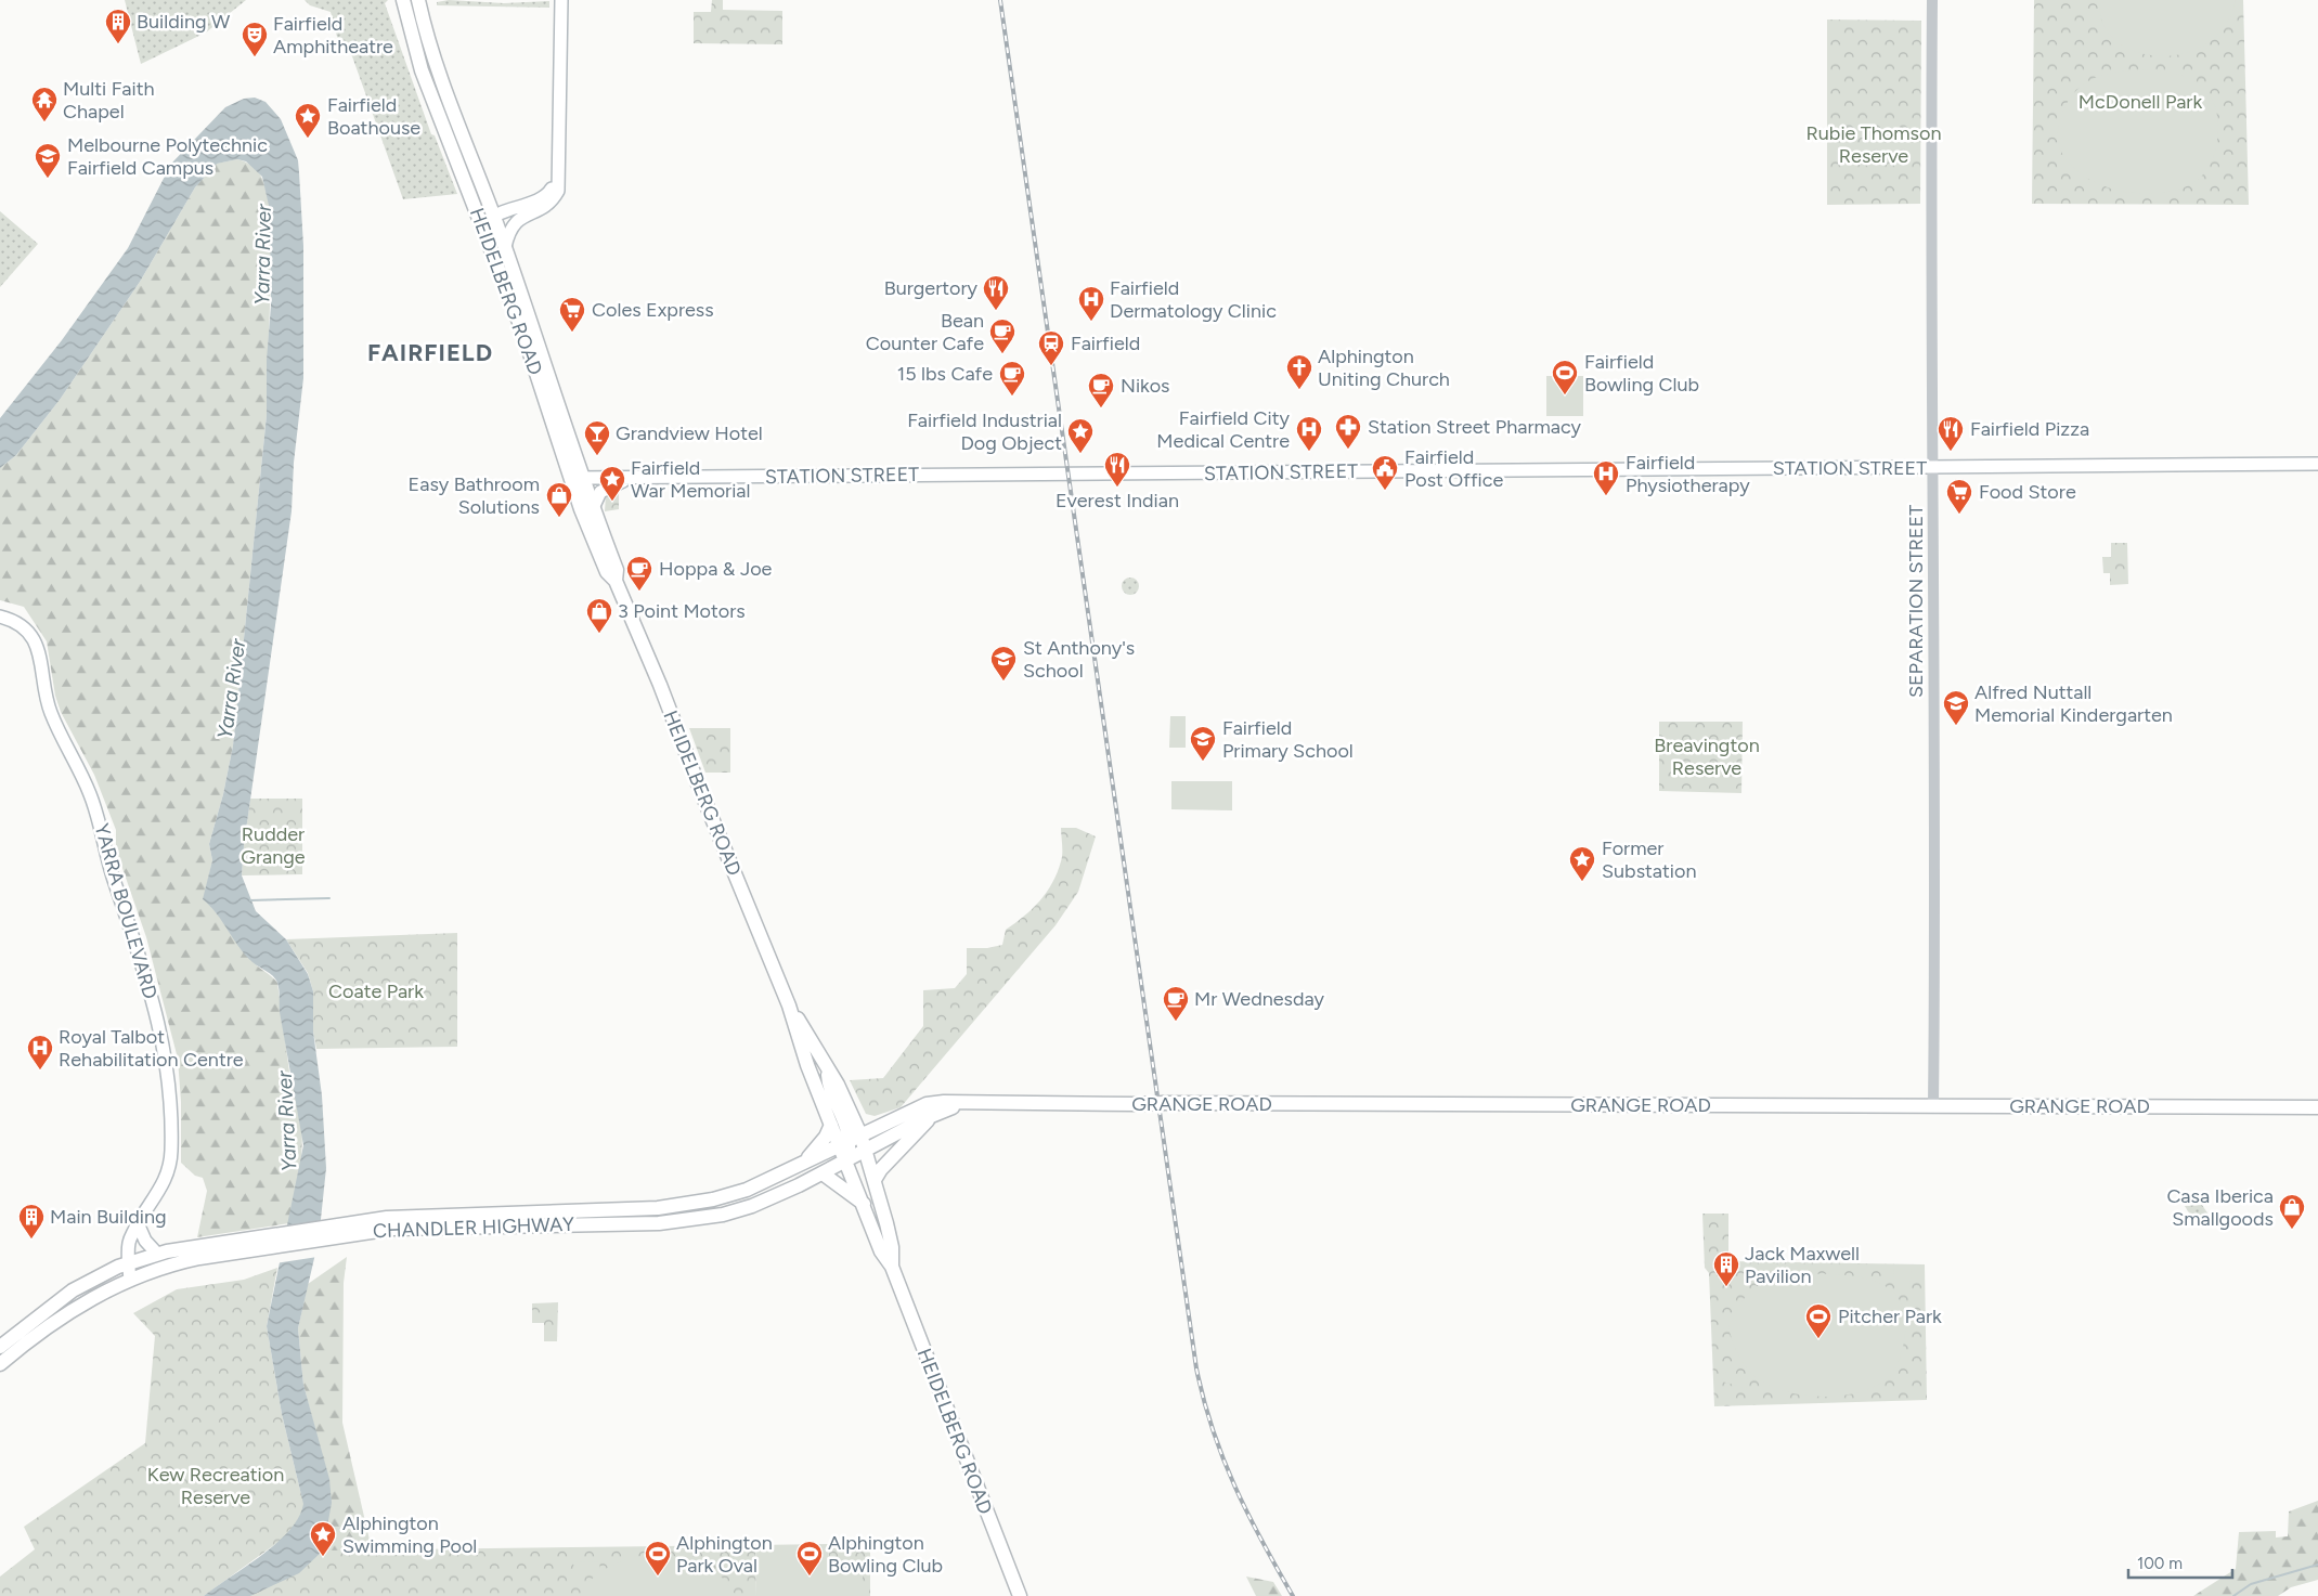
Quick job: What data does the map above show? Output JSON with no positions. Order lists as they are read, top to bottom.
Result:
{
  "streets": {
    "main road": [
      "HEIDELBERG ROAD",
      "STATION STREET",
      "YARRA BOULEVARD",
      "GRANGE ROAD",
      "CHANDLER HIGHWAY"
    ],
    "street": ["SEPARATION STREET"]
  },
  "crossings": [
    ["HEIDELBERG ROAD", "STATION STREET"],
    ["HEIDELBERG ROAD", "GRANGE ROAD"],
    ["HEIDELBERG ROAD", "CHANDLER HIGHWAY"],
    ["STATION STREET", "SEPARATION STREET"],
    ["SEPARATION STREET", "GRANGE ROAD"],
    ["YARRA BOULEVARD", "CHANDLER HIGHWAY"],
    ["GRANGE ROAD", "CHANDLER HIGHWAY"]
  ],
  "districts": ["FAIRFIELD"],
  "water": ["Yarra River"],
  "parks": [
    "McDonell Park",
    "Rubie Thomson Reserve",
    "Breavington Reserve",
    "Rudder Grange",
    "Coate Park",
    "Kew Recreation Reserve"
  ],
  "places": {
    "building": ["Building W", "Main Building", "Jack Maxwell Pavilion"],
    "theatre": ["Fairfield Amphitheatre"],
    "temple": ["Multi Faith Chapel"],
    "place": [
      "Fairfield Boathouse",
      "Fairfield Industrial Dog Object",
      "Fairfield War Memorial",
      "Former Substation",
      "Alphington Swimming Pool"
    ],
    "school or university": [
      "Melbourne Polytechnic Fairfield Campus",
      "St Anthony's School",
      "Alfred Nuttall Memorial Kindergarten",
      "Fairfield Primary School"
    ],
    "restaurant": ["Burgertory", "Fairfield Pizza", "Everest Indian"],
    "hospital": [
      "Fairfield Dermatology Clinic",
      "Fairfield City Medical Centre",
      "Fairfield Physiotherapy",
      "Royal Talbot Rehabilitation Centre"
    ],
    "supermarket": ["Coles Express", "Food Store"],
    "cafe": [
      "Bean Counter Cafe",
      "15 lbs Cafe",
      "Nikos",
      "Hoppa & Joe",
      "Mr Wednesday"
    ],
    "station": ["Fairfield"],
    "church": ["Alphington Uniting Church"],
    "sports": [
      "Fairfield Bowling Club",
      "Pitcher Park",
      "Alphington Park Oval",
      "Alphington Bowling Club"
    ],
    "pharmacy": ["Station Street Pharmacy"],
    "bar": ["Grandview Hotel"],
    "public building": ["Fairfield Post Office"],
    "shop": ["Easy Bathroom Solutions", "3 Point Motors", "Casa Iberica Smallgoods"]
  },
  "scale_bar": "100 m"
}
